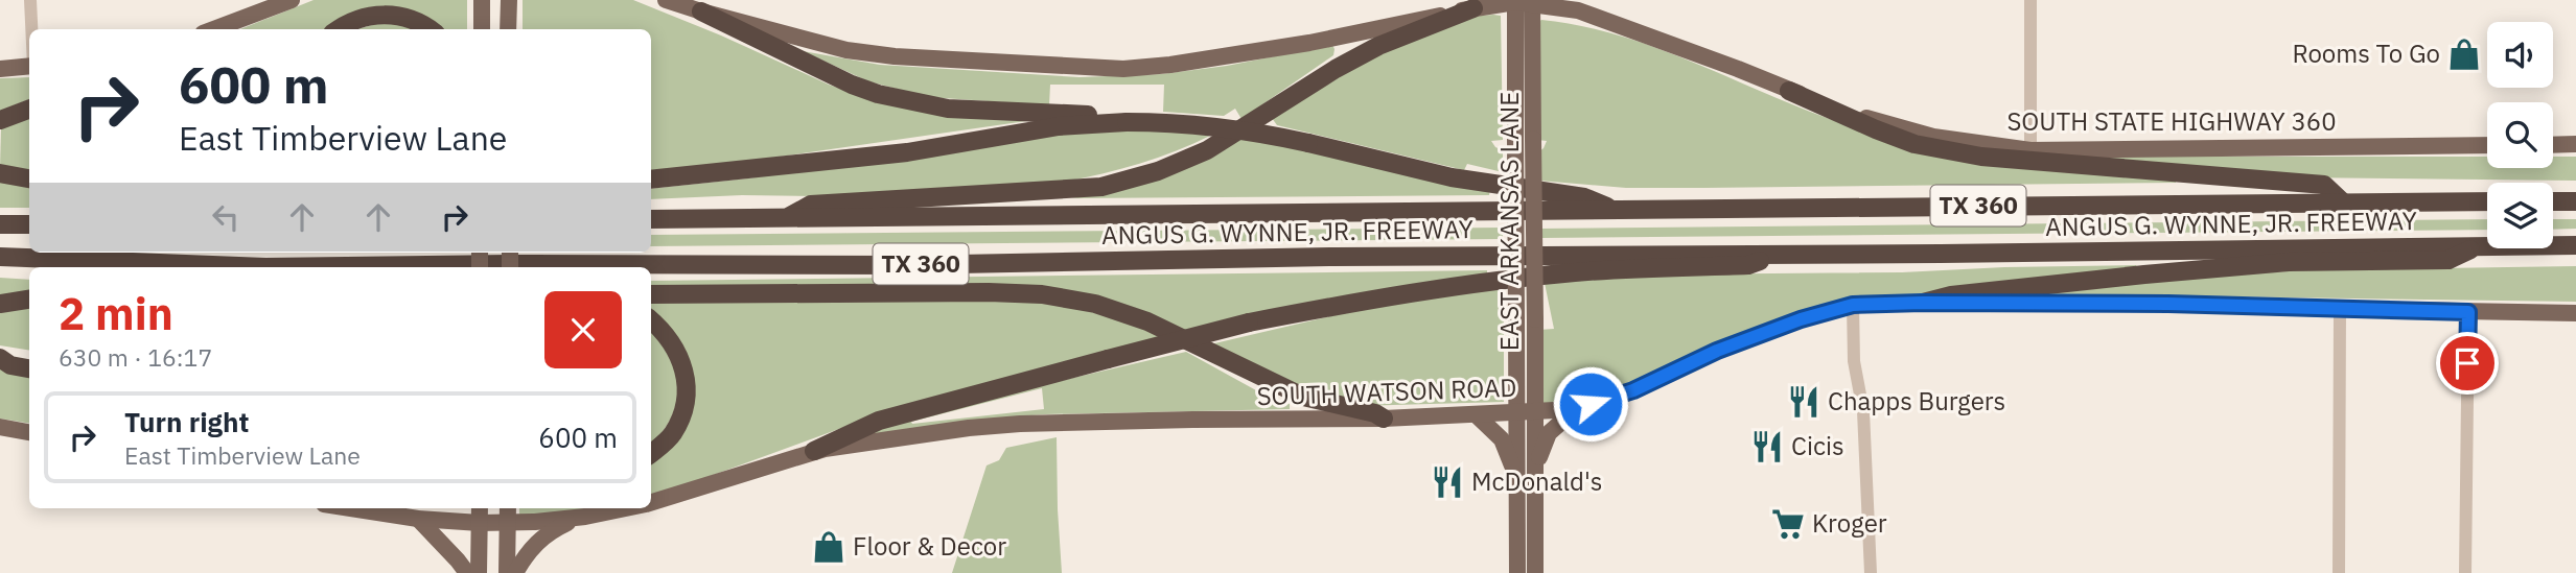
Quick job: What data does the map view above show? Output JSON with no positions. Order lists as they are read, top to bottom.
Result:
{
  "streets": {
    "highway": ["TX 360", "ANGUS G. WYNNE, JR. FREEWAY"],
    "main road": ["SOUTH STATE HIGHWAY 360", "EAST ARKANSAS LANE", "SOUTH WATSON ROAD"]
  },
  "crossings": [
    ["SOUTH STATE HIGHWAY 360", "EAST ARKANSAS LANE"],
    ["EAST ARKANSAS LANE", "SOUTH WATSON ROAD"]
  ],
  "places": {
    "shop": ["Rooms To Go", "Floor & Decor"],
    "restaurant": ["Chapps Burgers", "Cicis", "McDonald's"],
    "supermarket": ["Kroger"]
  },
  "page": {
    "turn": ["600 m", "East Timberview Lane"],
    "heading": ["2 min", "630 m · 16:17"],
    "list": [
      {
        "name": "Turn right",
        "note": "East Timberview Lane",
        "value": "600 m"
      }
    ]
  }
}
